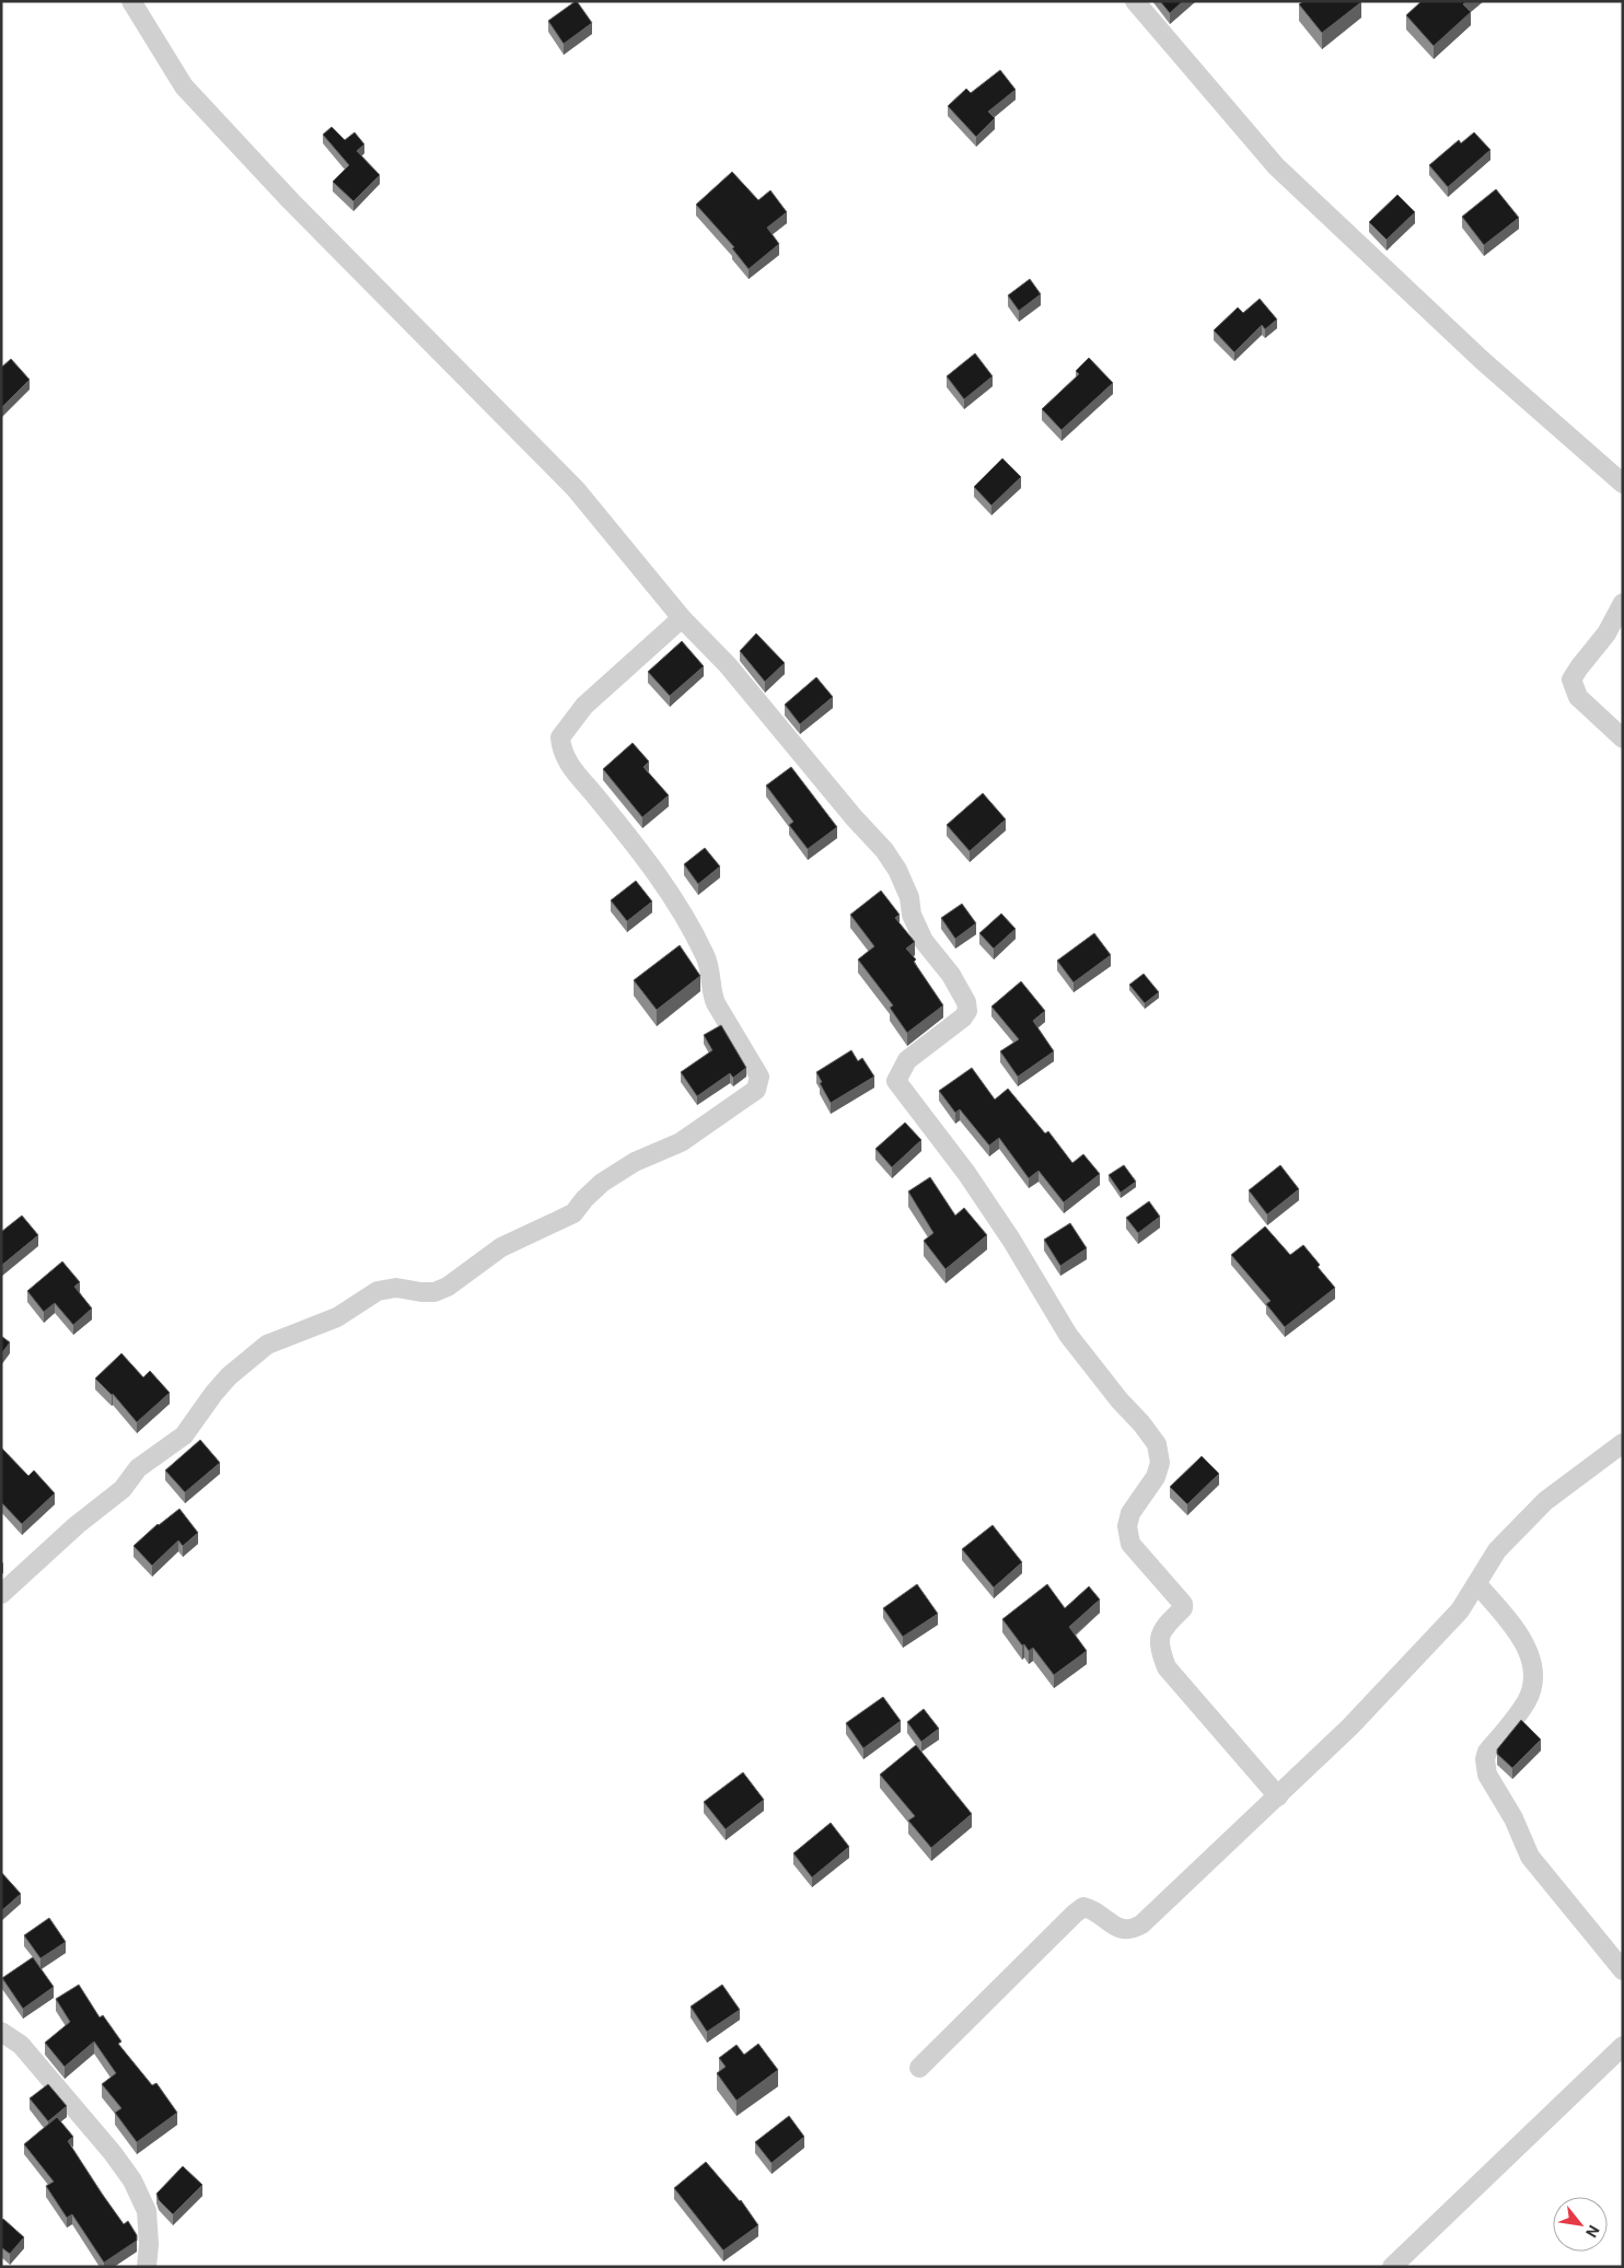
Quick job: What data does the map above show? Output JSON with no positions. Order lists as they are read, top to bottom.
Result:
{
  "north": "bottom right"
}
